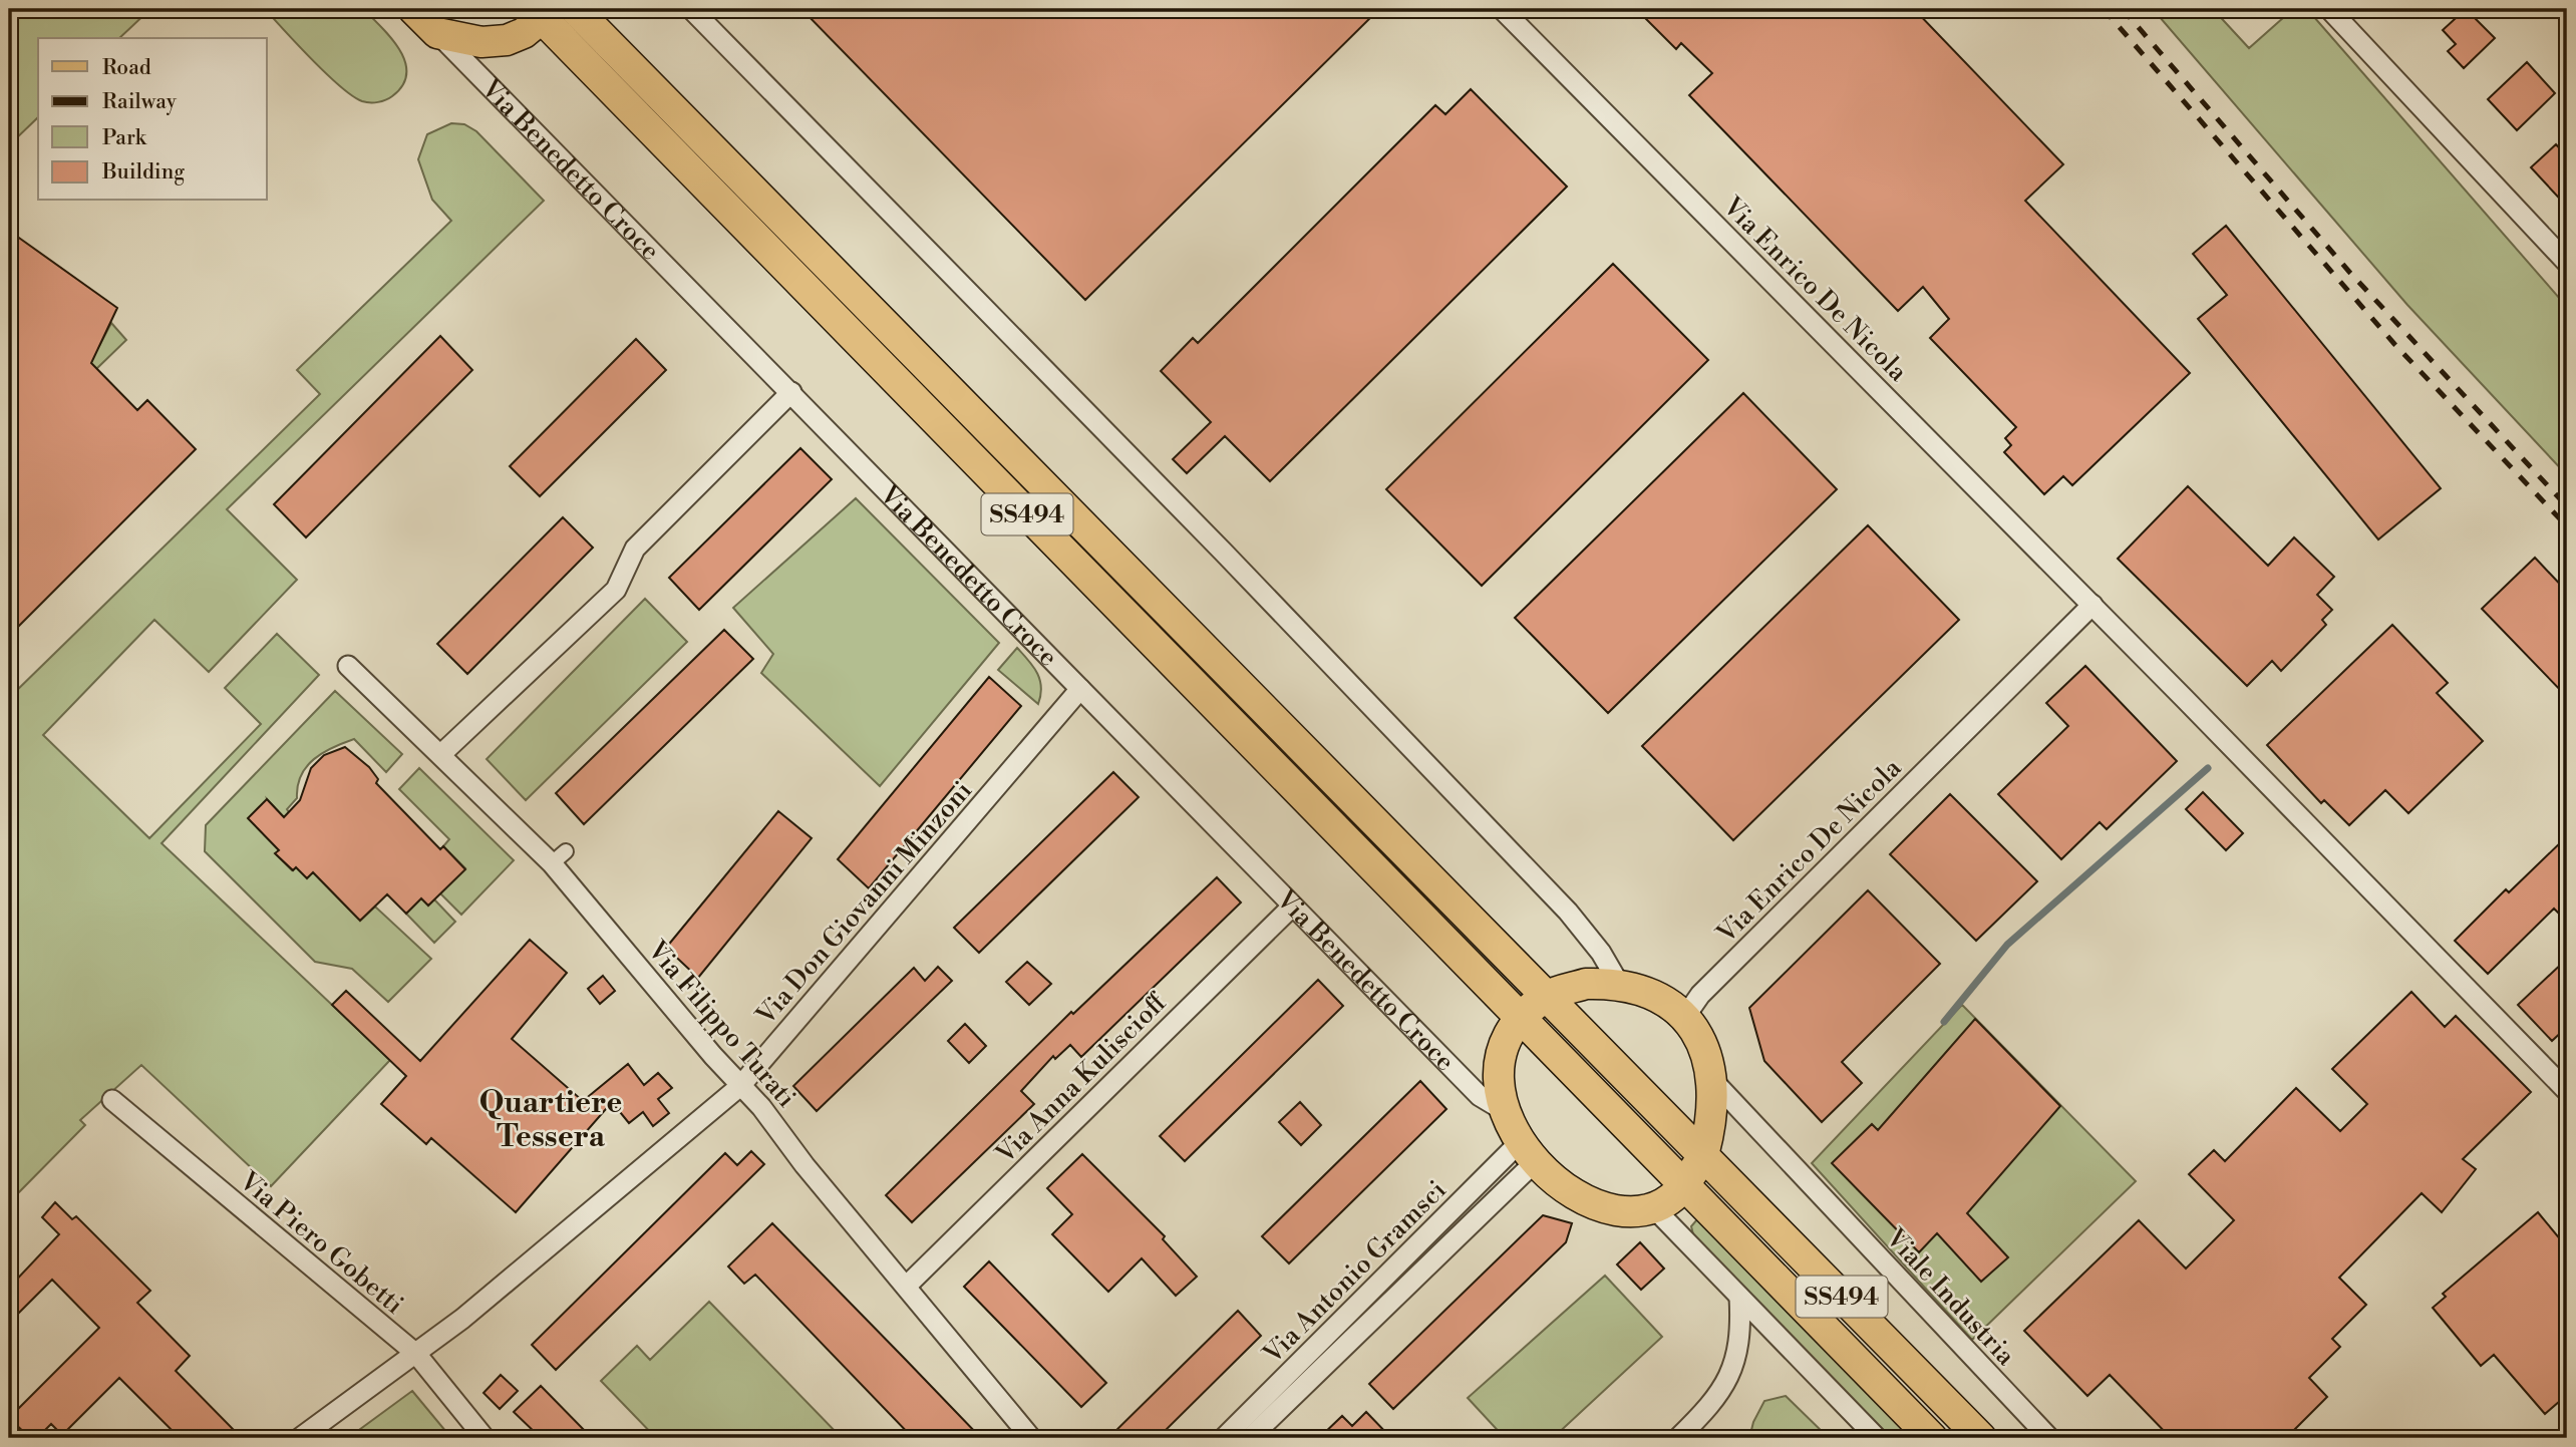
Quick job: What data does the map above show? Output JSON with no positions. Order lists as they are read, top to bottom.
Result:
{
  "streets": {
    "main road": ["Via Benedetto Croce", "SS494"],
    "street": [
      "Via Enrico De Nicola",
      "Via Don Giovanni Minzoni",
      "Via Filippo Turati",
      "Via Anna Kuliscioff",
      "Via Piero Gobetti",
      "Via Antonio Gramsci",
      "Viale Industria"
    ]
  },
  "crossings": [
    ["Via Benedetto Croce", "SS494"],
    ["Via Benedetto Croce", "Via Don Giovanni Minzoni"],
    ["Via Benedetto Croce", "Via Anna Kuliscioff"],
    ["Via Don Giovanni Minzoni", "Via Filippo Turati"],
    ["Via Don Giovanni Minzoni", "Via Piero Gobetti"],
    ["Via Filippo Turati", "Via Anna Kuliscioff"]
  ],
  "districts": ["Quartiere Tessera"],
  "legend": [
    "Road",
    "Railway",
    "Park",
    "Building"
  ]
}
